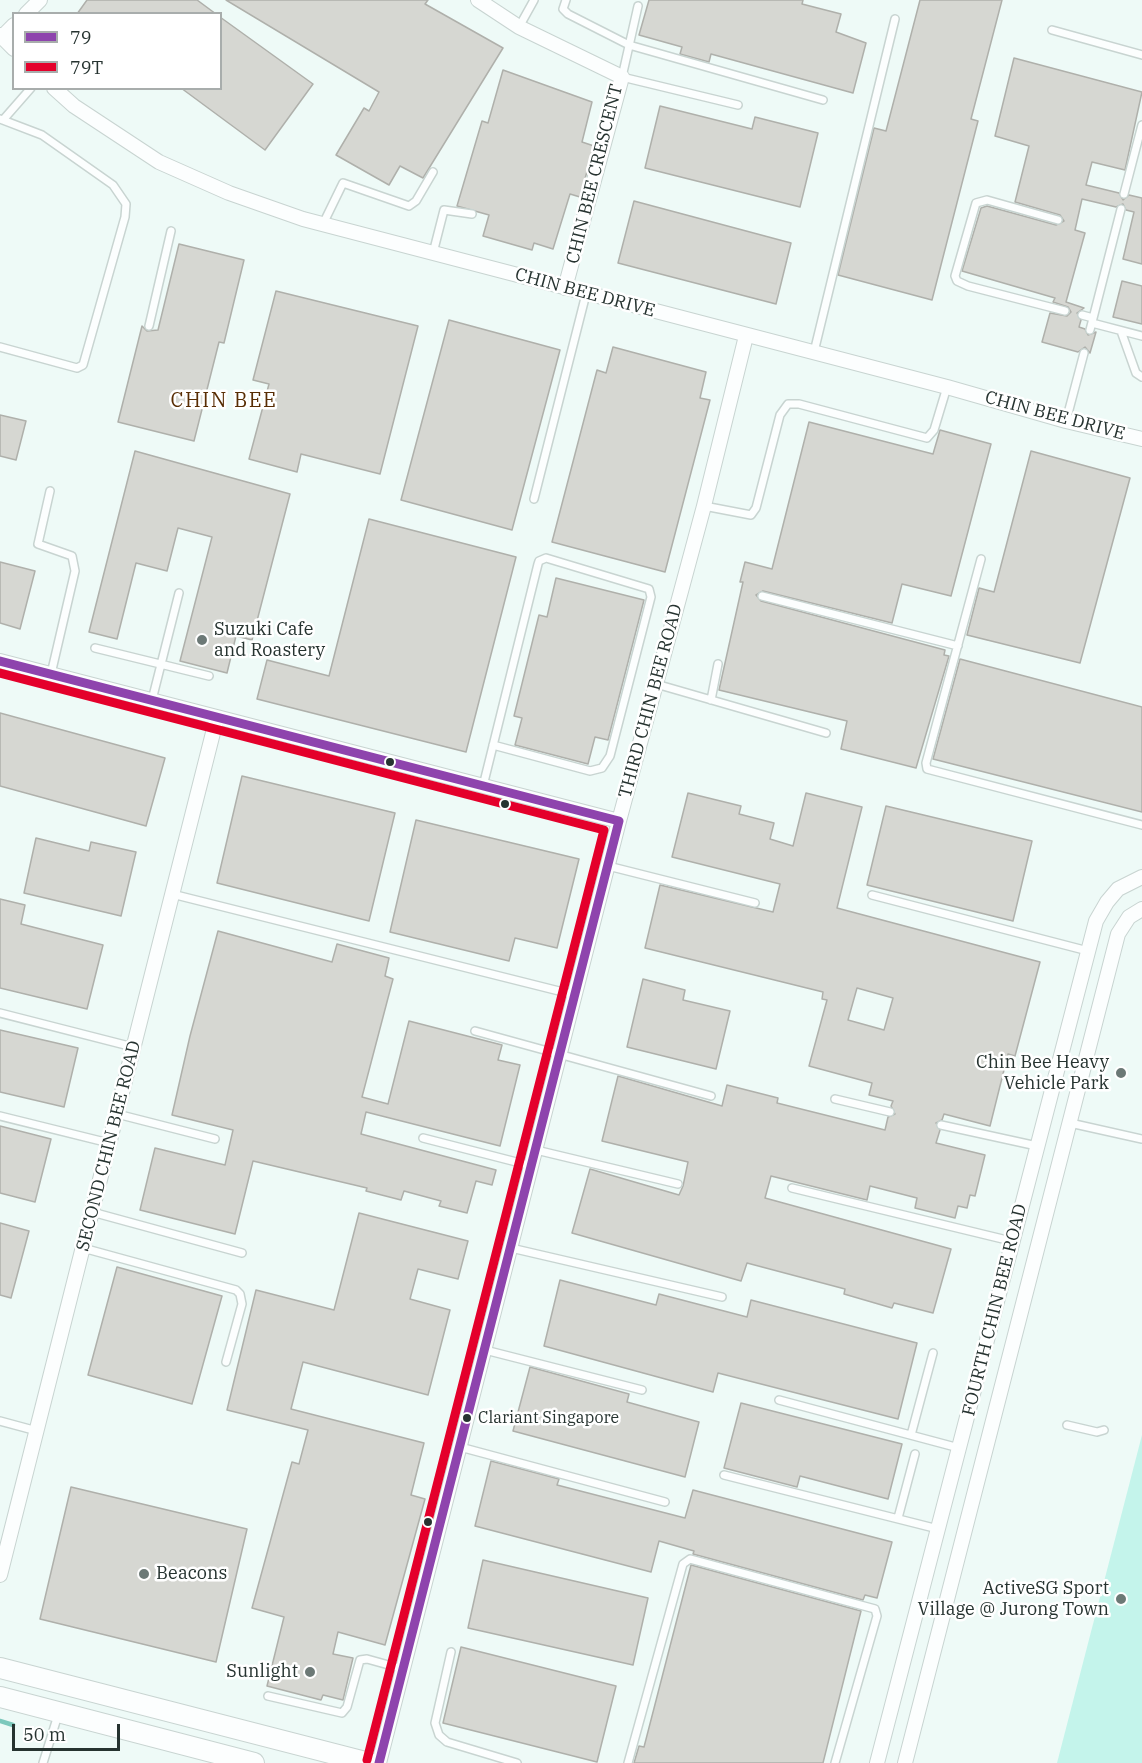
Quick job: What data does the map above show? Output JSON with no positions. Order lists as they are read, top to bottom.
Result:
{
  "streets": {
    "street": [
      "CHIN BEE CRESCENT",
      "CHIN BEE DRIVE",
      "THIRD CHIN BEE ROAD",
      "SECOND CHIN BEE ROAD",
      "FOURTH CHIN BEE ROAD"
    ]
  },
  "crossings": [
    ["CHIN BEE CRESCENT", "CHIN BEE DRIVE"],
    ["CHIN BEE DRIVE", "THIRD CHIN BEE ROAD"]
  ],
  "districts": ["CHIN BEE"],
  "places": [
    "Suzuki Cafe and Roastery",
    "Chin Bee Heavy Vehicle Park",
    "Clariant Singapore",
    "Beacons",
    "ActiveSG Sport Village @ Jurong Town",
    "Sunlight"
  ],
  "lines": ["transit line 79", "transit line 79T"],
  "legend": ["79", "79T"],
  "scale_bar": "50 m"
}
